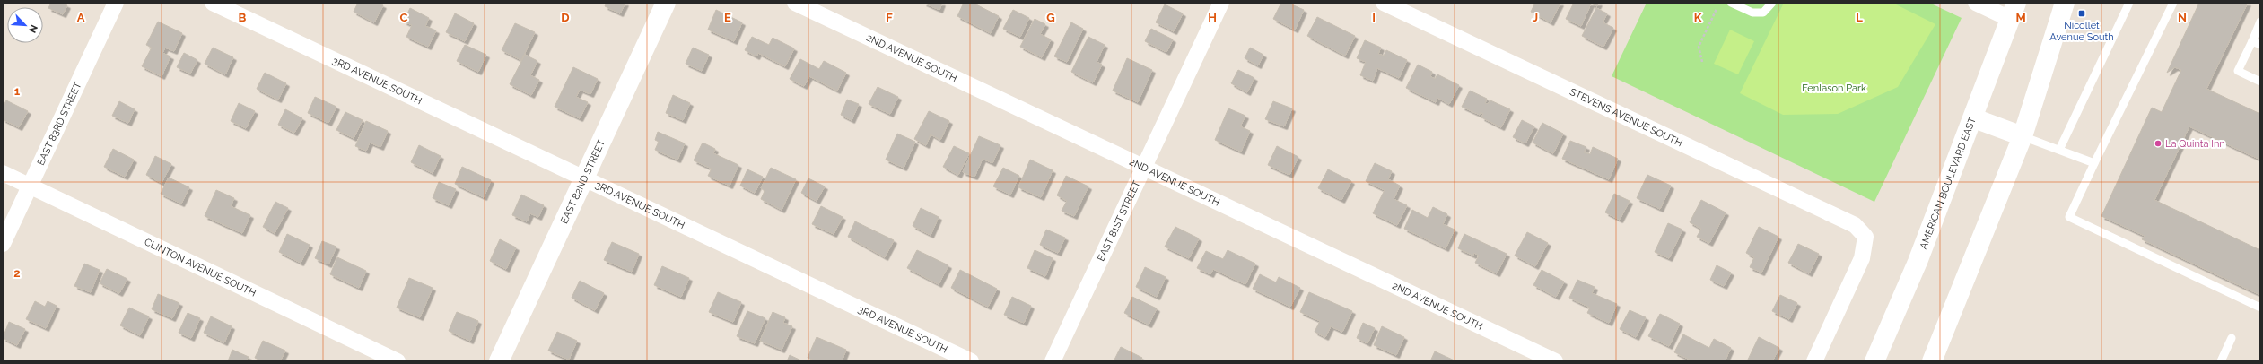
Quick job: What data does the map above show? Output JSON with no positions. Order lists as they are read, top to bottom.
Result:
{
  "streets": {
    "main road": ["EAST 82ND STREET", "AMERICAN BOULEVARD EAST"],
    "street": [
      "2ND AVENUE SOUTH",
      "3RD AVENUE SOUTH",
      "STEVENS AVENUE SOUTH",
      "EAST 83RD STREET",
      "EAST 81ST STREET",
      "CLINTON AVENUE SOUTH"
    ]
  },
  "crossings": [
    ["2ND AVENUE SOUTH", "EAST 81ST STREET"],
    ["3RD AVENUE SOUTH", "EAST 82ND STREET"],
    ["EAST 83RD STREET", "CLINTON AVENUE SOUTH"]
  ],
  "parks": ["Fenlason Park"],
  "places": {
    "transit": ["Nicollet Avenue South"],
    "other": ["La Quinta Inn"]
  },
  "north": "bottom right",
  "grid": {
    "columns": [
      "A",
      "B",
      "C",
      "D",
      "E",
      "F",
      "G",
      "H",
      "I",
      "J",
      "K",
      "L",
      "M",
      "N"
    ],
    "rows": ["1", "2"]
  }
}
